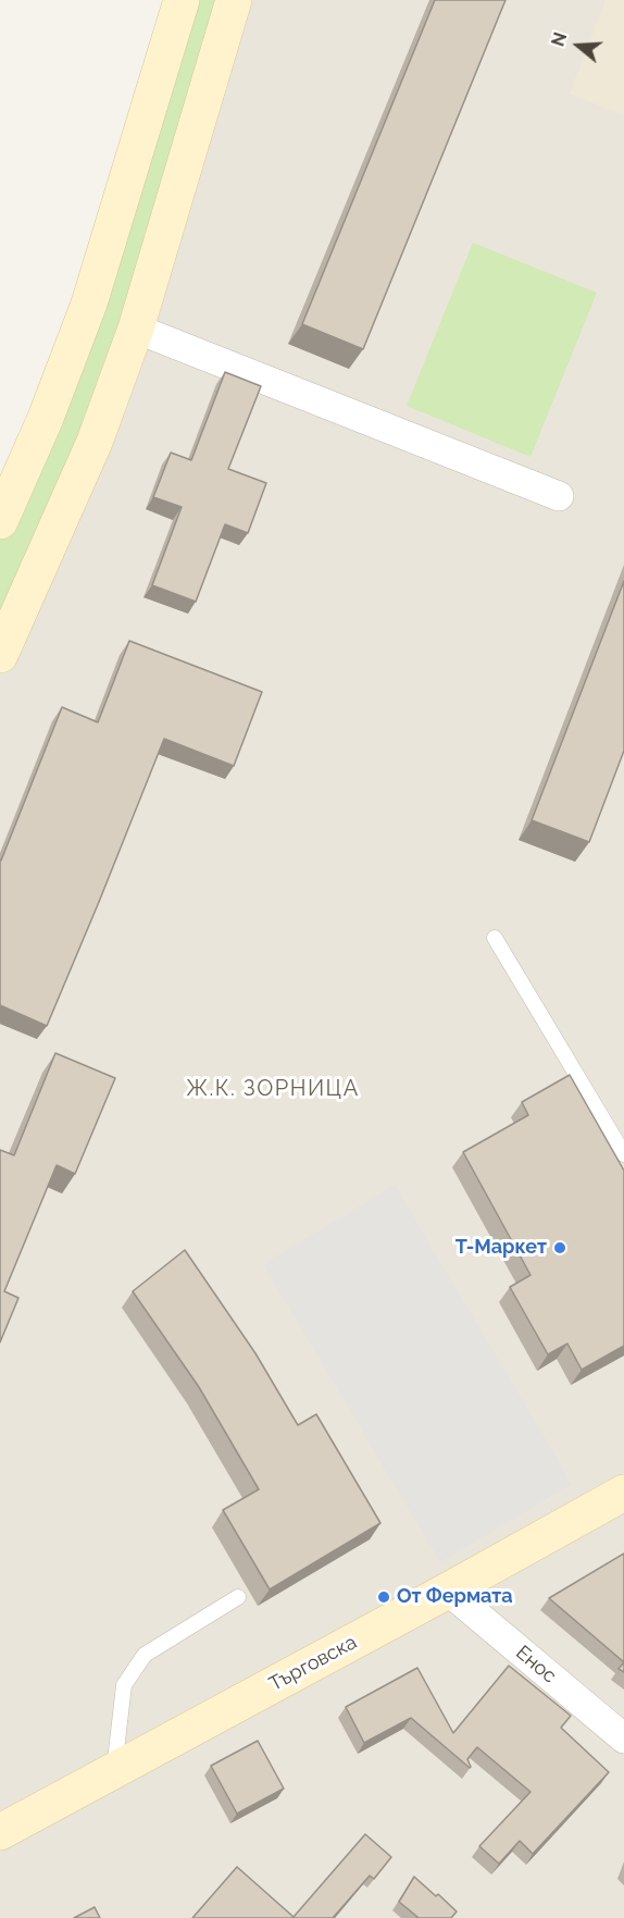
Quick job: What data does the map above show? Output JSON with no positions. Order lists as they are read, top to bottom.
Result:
{
  "streets": {
    "street": ["Търговска", "Енос"]
  },
  "crossings": [
    ["Търговска", "Енос"]
  ],
  "districts": ["Ж.К. ЗОРНИЦА"],
  "places": ["Т-Маркет", "От Фермата"],
  "north": "left"
}
